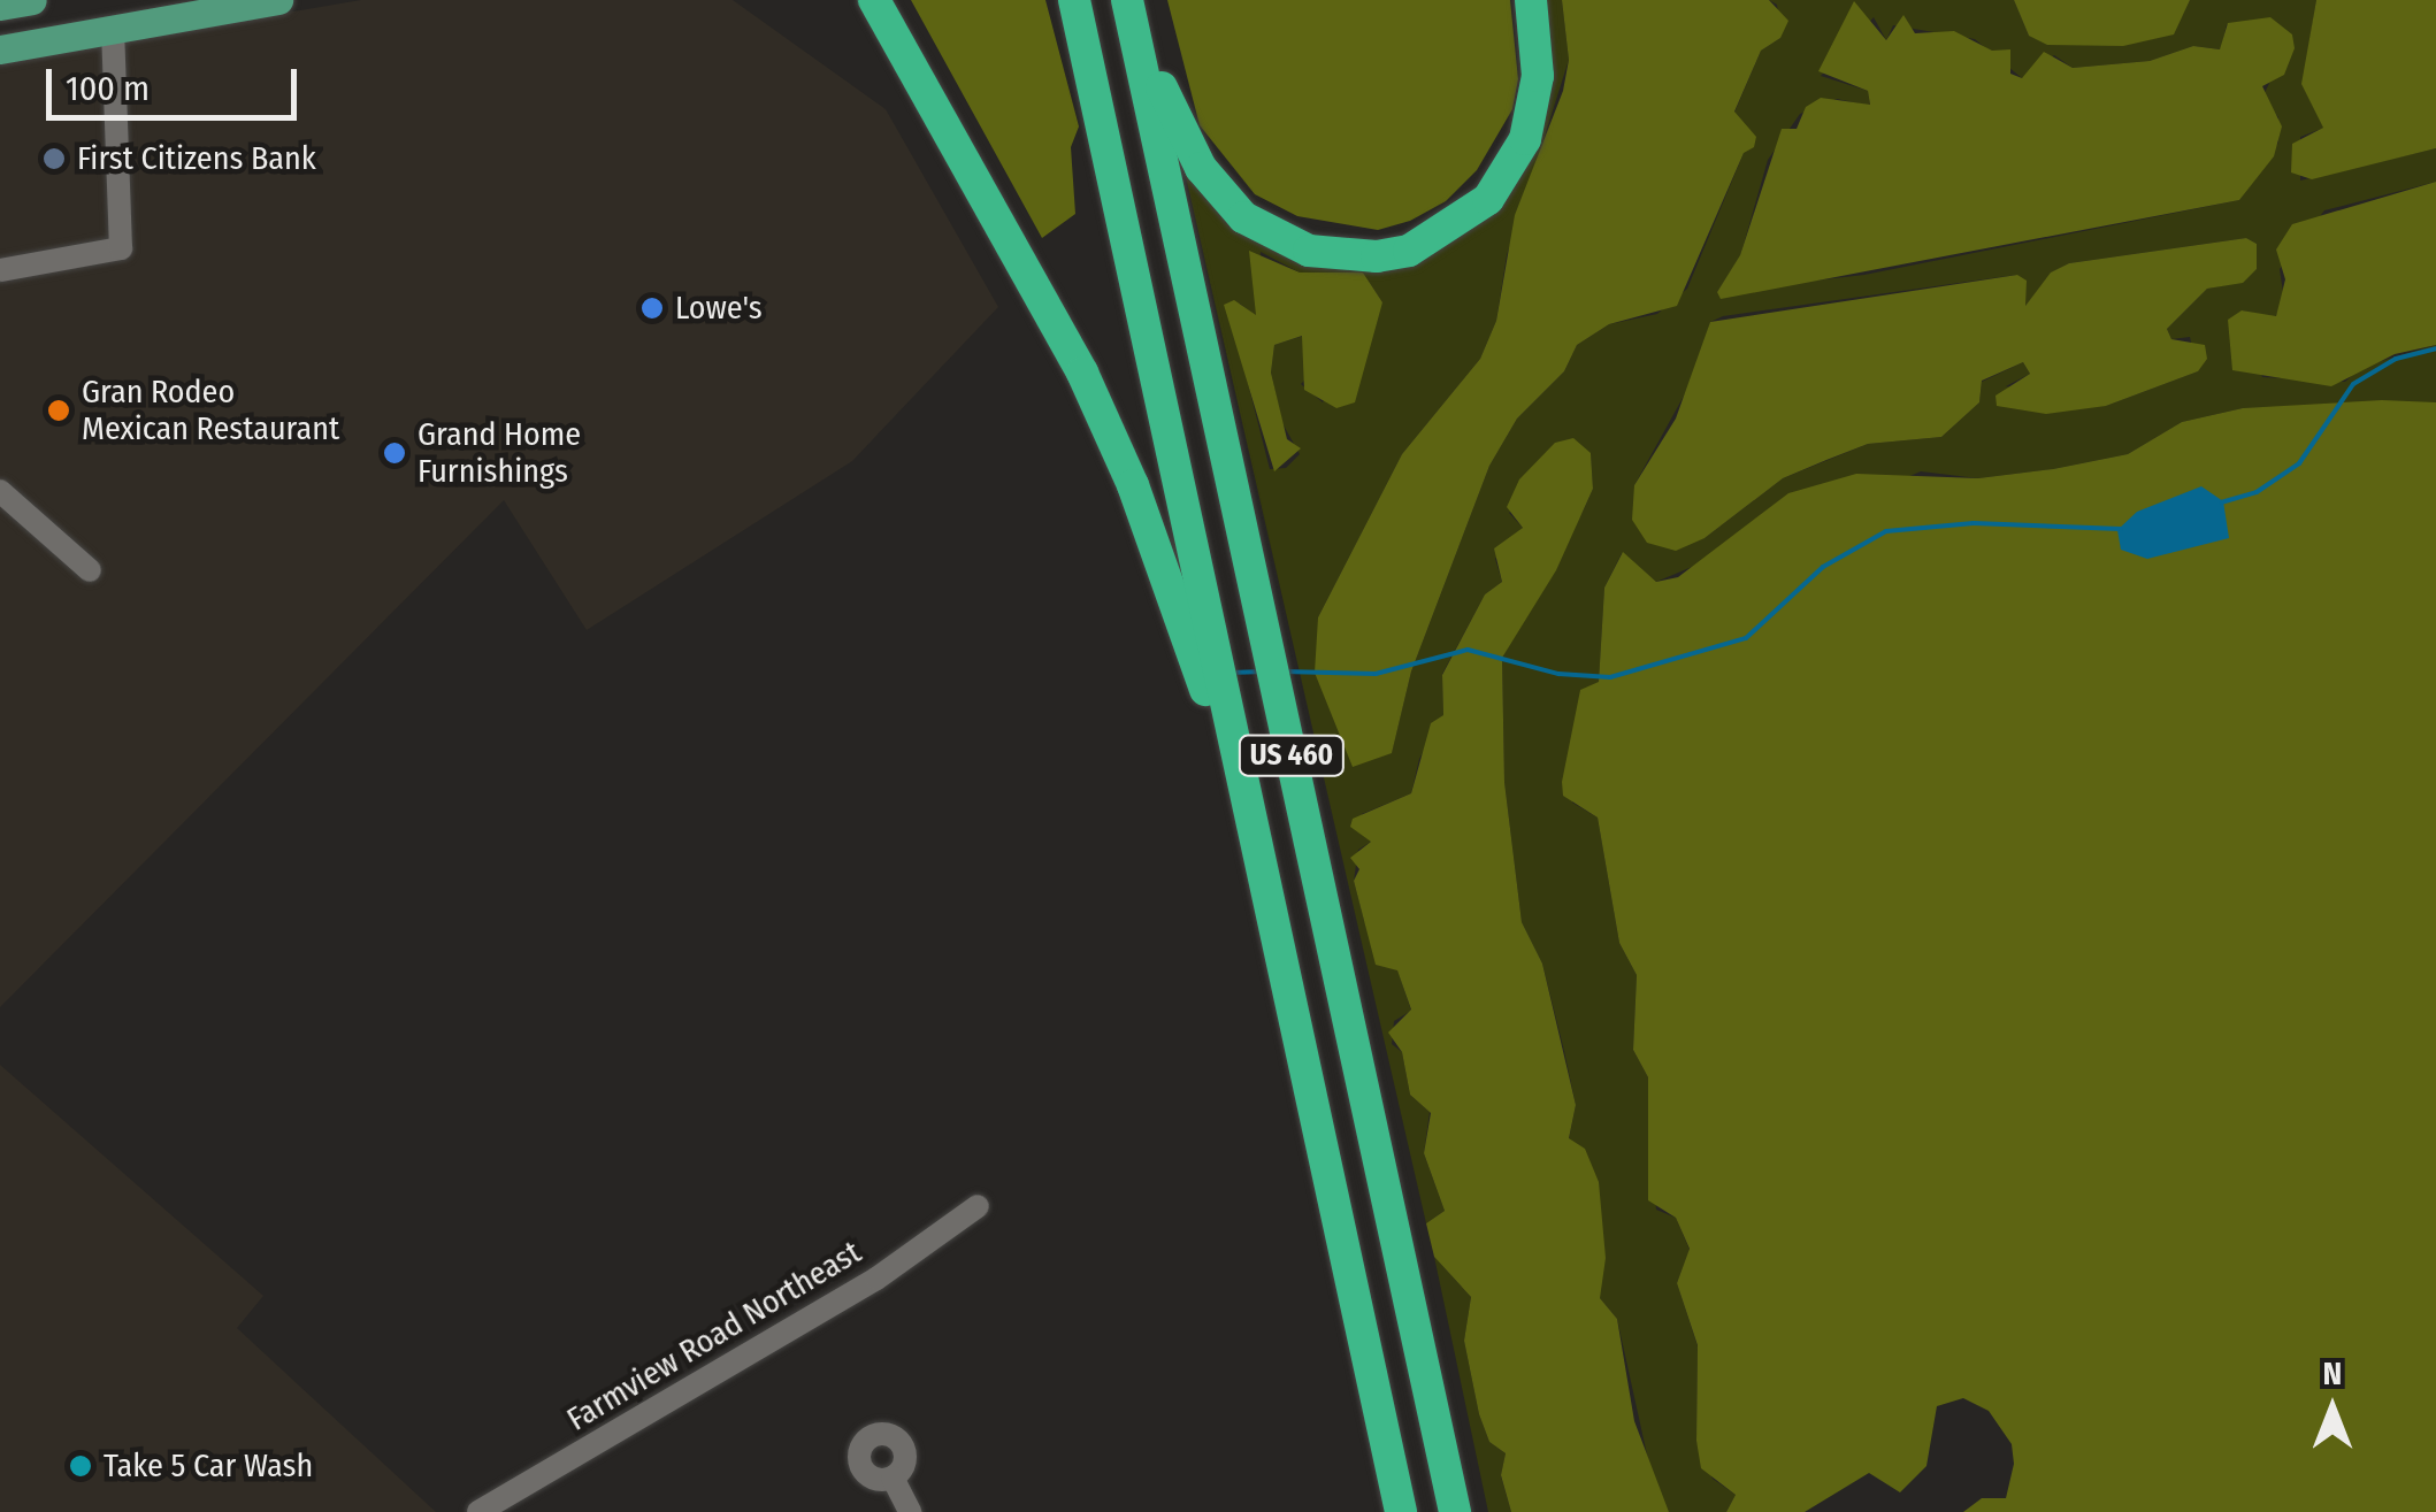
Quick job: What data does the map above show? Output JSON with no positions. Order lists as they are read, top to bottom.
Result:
{
  "streets": {
    "highway": ["US 460"],
    "street": ["Farmview Road Northeast"]
  },
  "places": [
    "First Citizens Bank",
    "Lowe's",
    "Gran Rodeo Mexican Restaurant",
    "Grand Home Furnishings",
    "Take 5 Car Wash"
  ],
  "scale_bar": "100 m",
  "north": "top"
}
